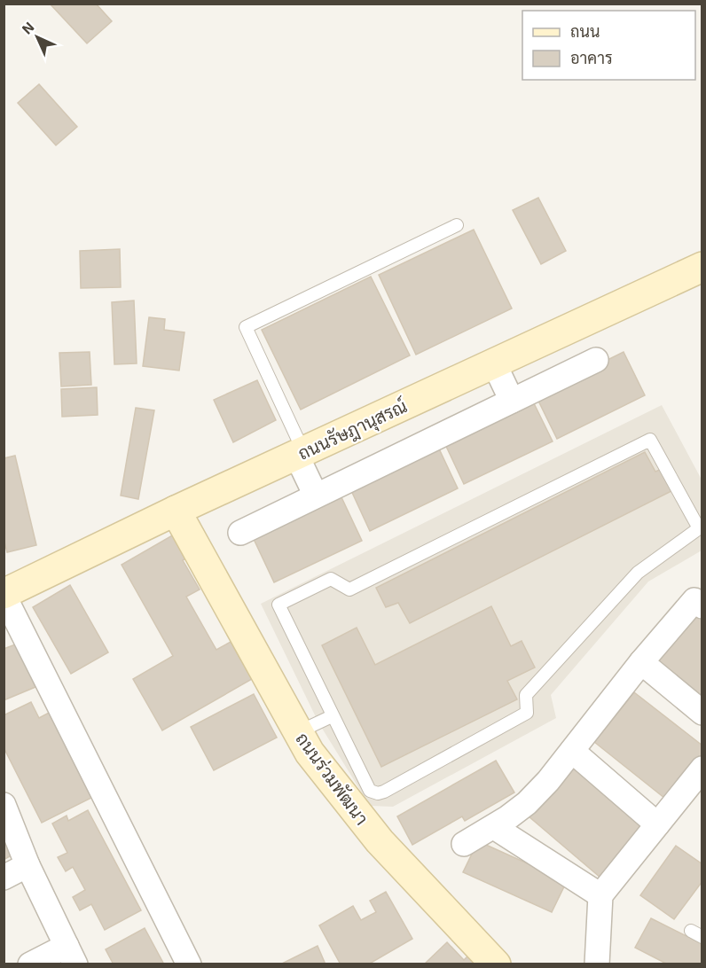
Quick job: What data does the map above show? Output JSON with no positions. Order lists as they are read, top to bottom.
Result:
{
  "streets": {
    "street": ["ถนนรัษฎานุสรณ์", "ถนนร่วมพัฒนา"]
  },
  "crossings": [
    ["ถนนรัษฎานุสรณ์", "ถนนร่วมพัฒนา"]
  ],
  "legend": ["ถนน", "อาคาร"],
  "north": "top left"
}
